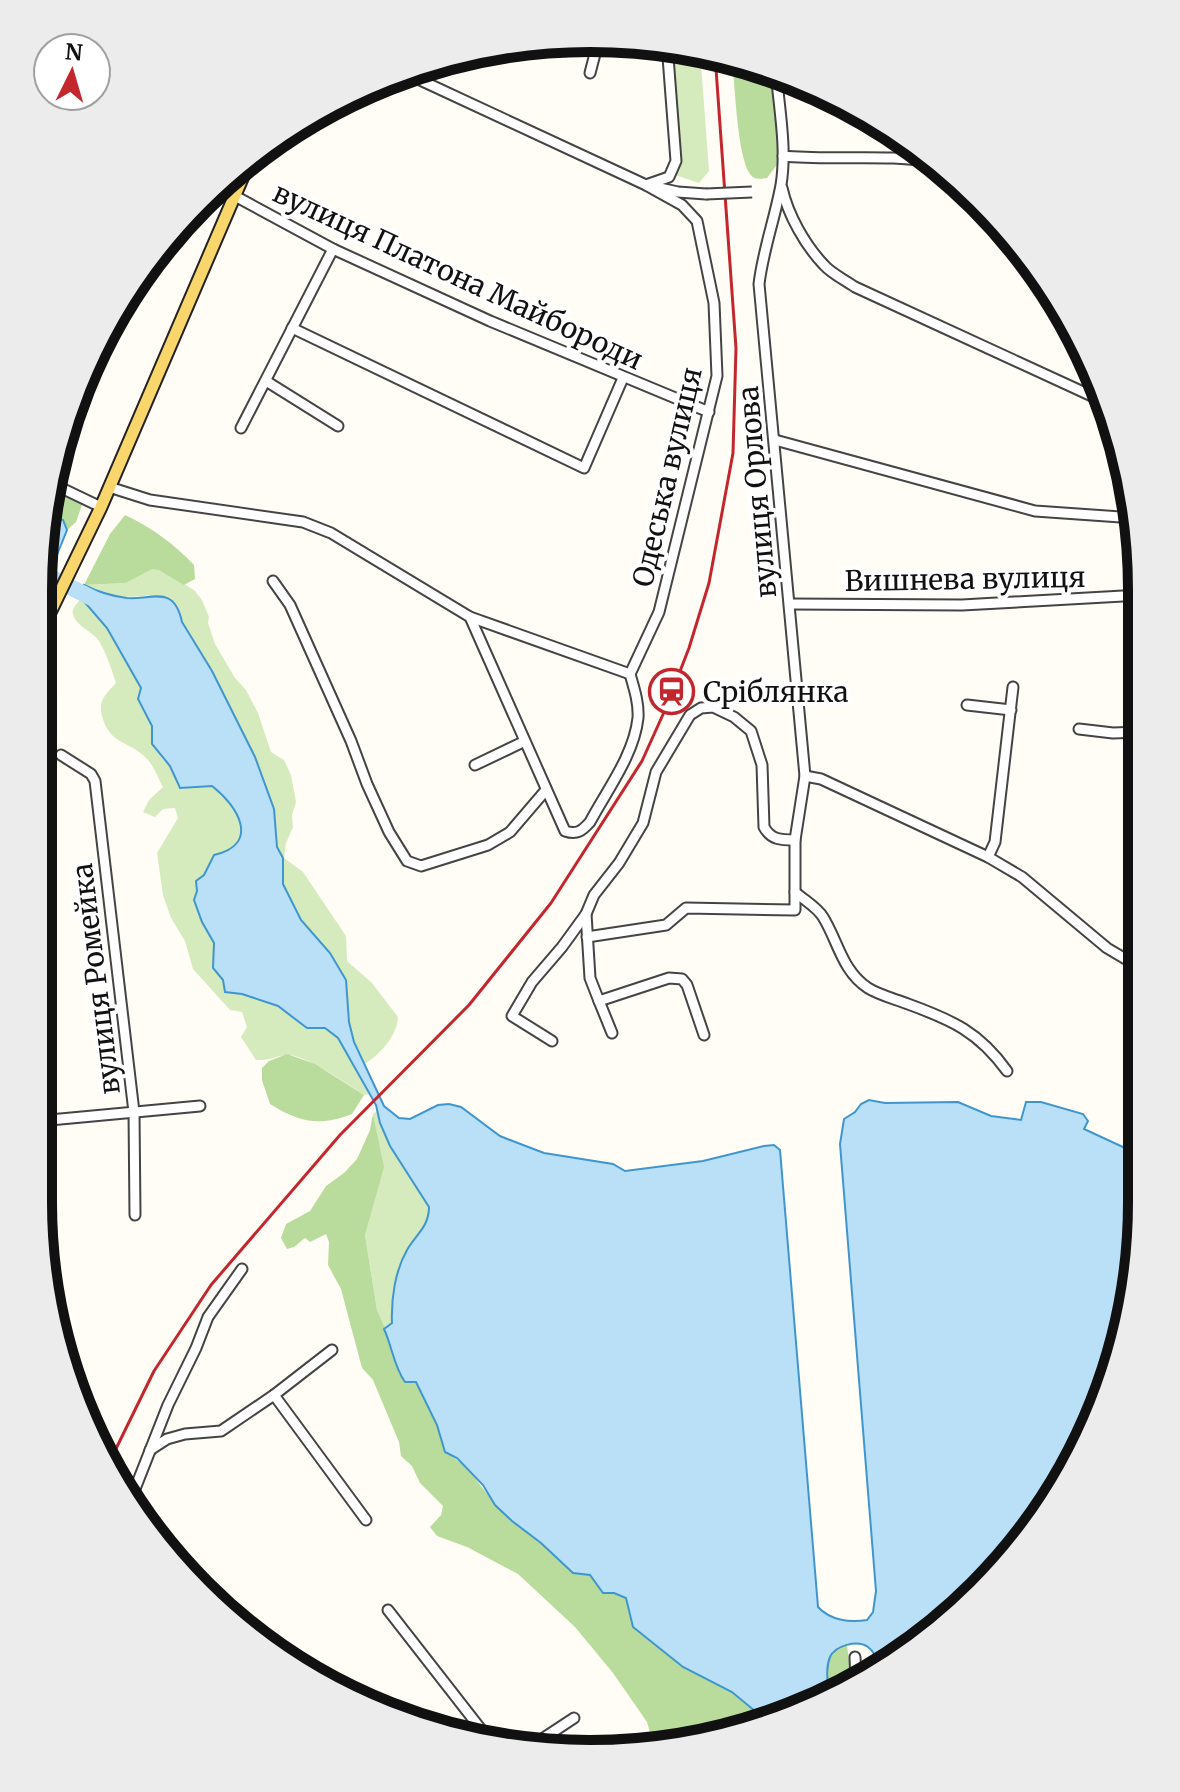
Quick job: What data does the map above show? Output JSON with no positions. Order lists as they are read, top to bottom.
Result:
{
  "streets": {
    "street": [
      "вулиця Платона Майбороди",
      "Одеська вулиця",
      "вулиця Орлова",
      "Вишнева вулиця",
      "вулиця Ромейка"
    ]
  },
  "crossings": [
    ["вулиця Платона Майбороди", "Одеська вулиця"],
    ["вулиця Орлова", "Вишнева вулиця"]
  ],
  "places": {
    "station": ["Сріблянка"]
  },
  "north": "top"
}
